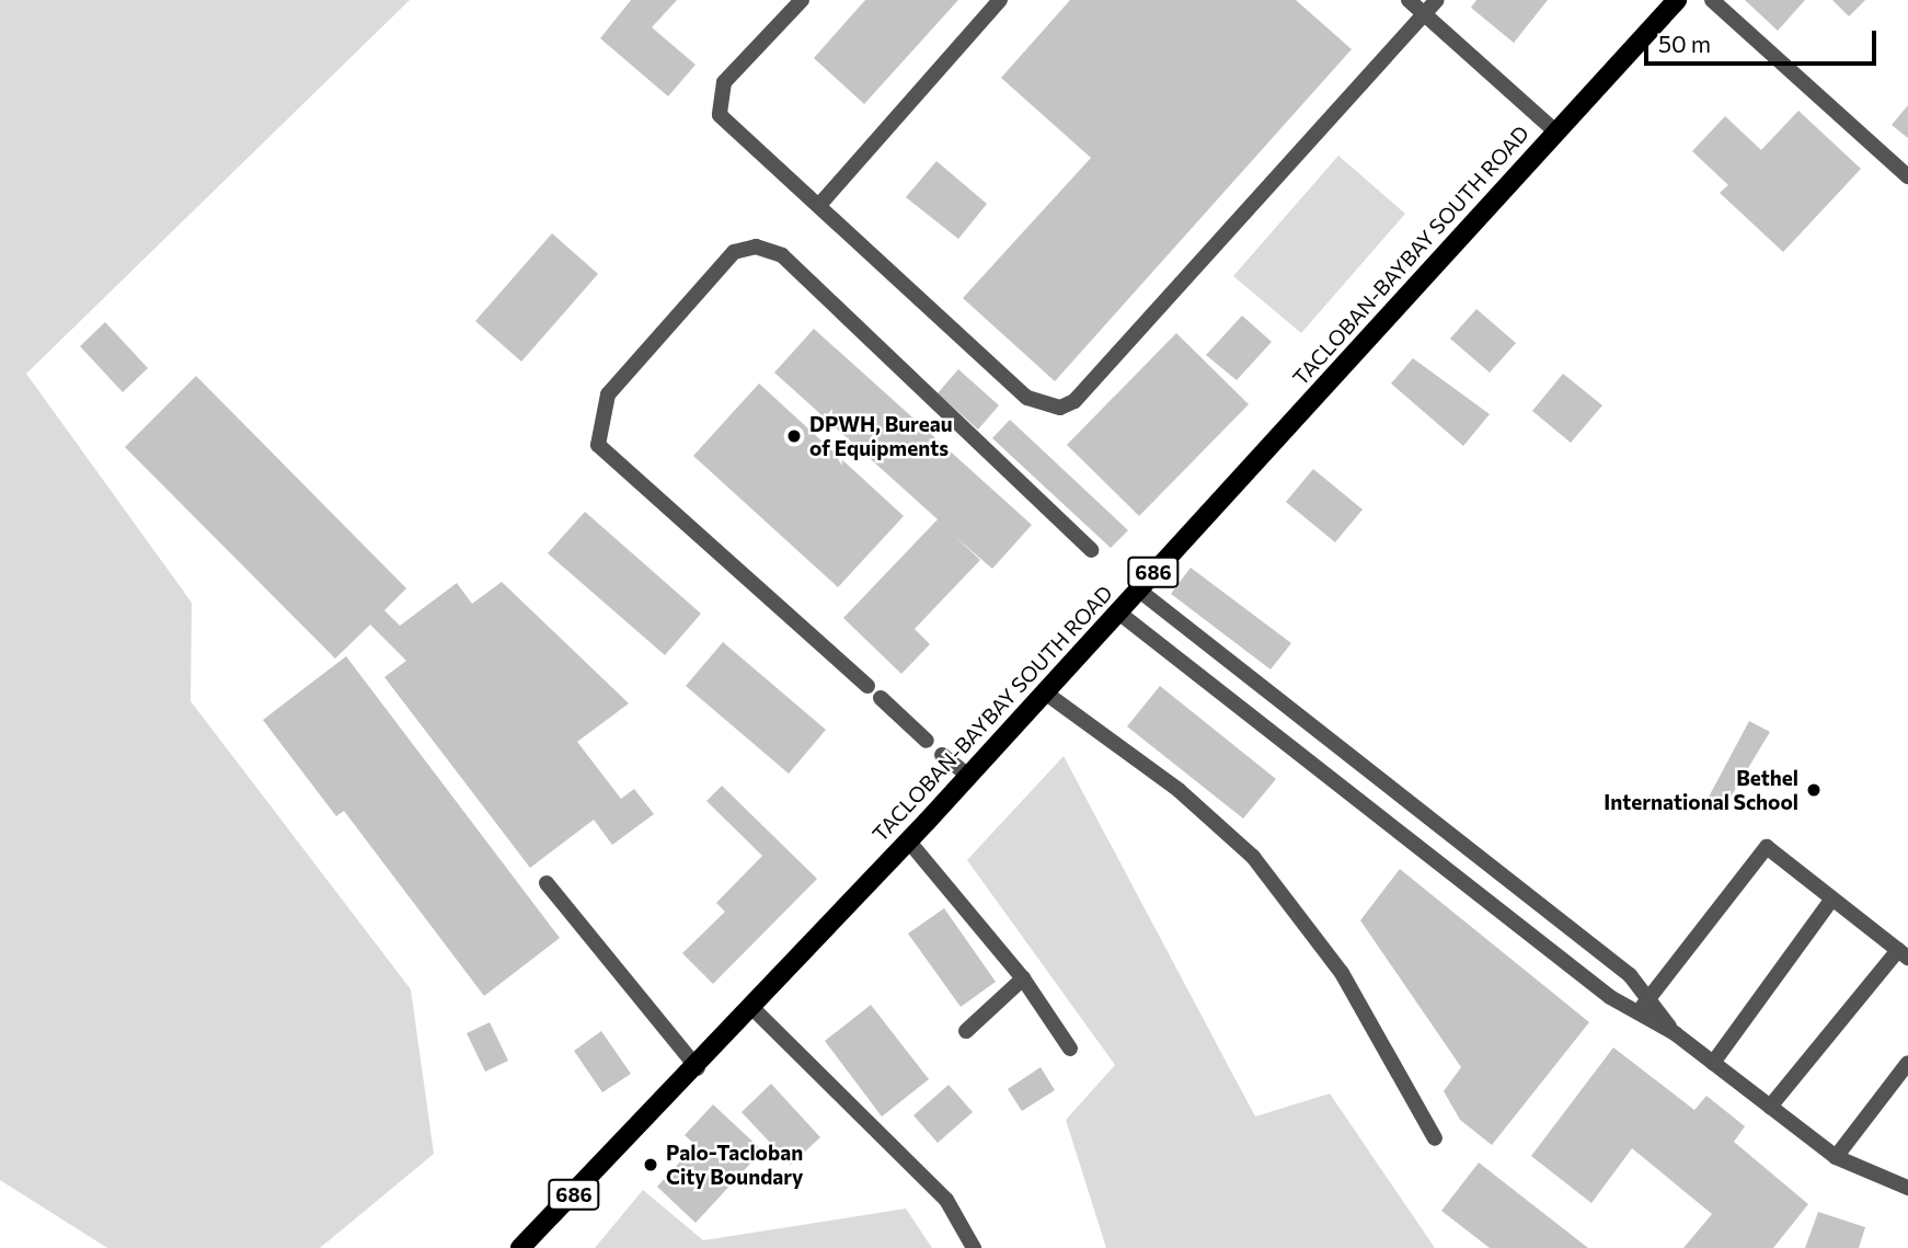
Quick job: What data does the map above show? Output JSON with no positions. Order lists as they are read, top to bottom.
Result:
{
  "streets": {
    "main road": ["TACLOBAN-BAYBAY SOUTH ROAD", "686"]
  },
  "places": ["DPWH, Bureau of Equipments", "Bethel International School", "Palo-Tacloban City Boundary"],
  "scale_bar": "50 m"
}
